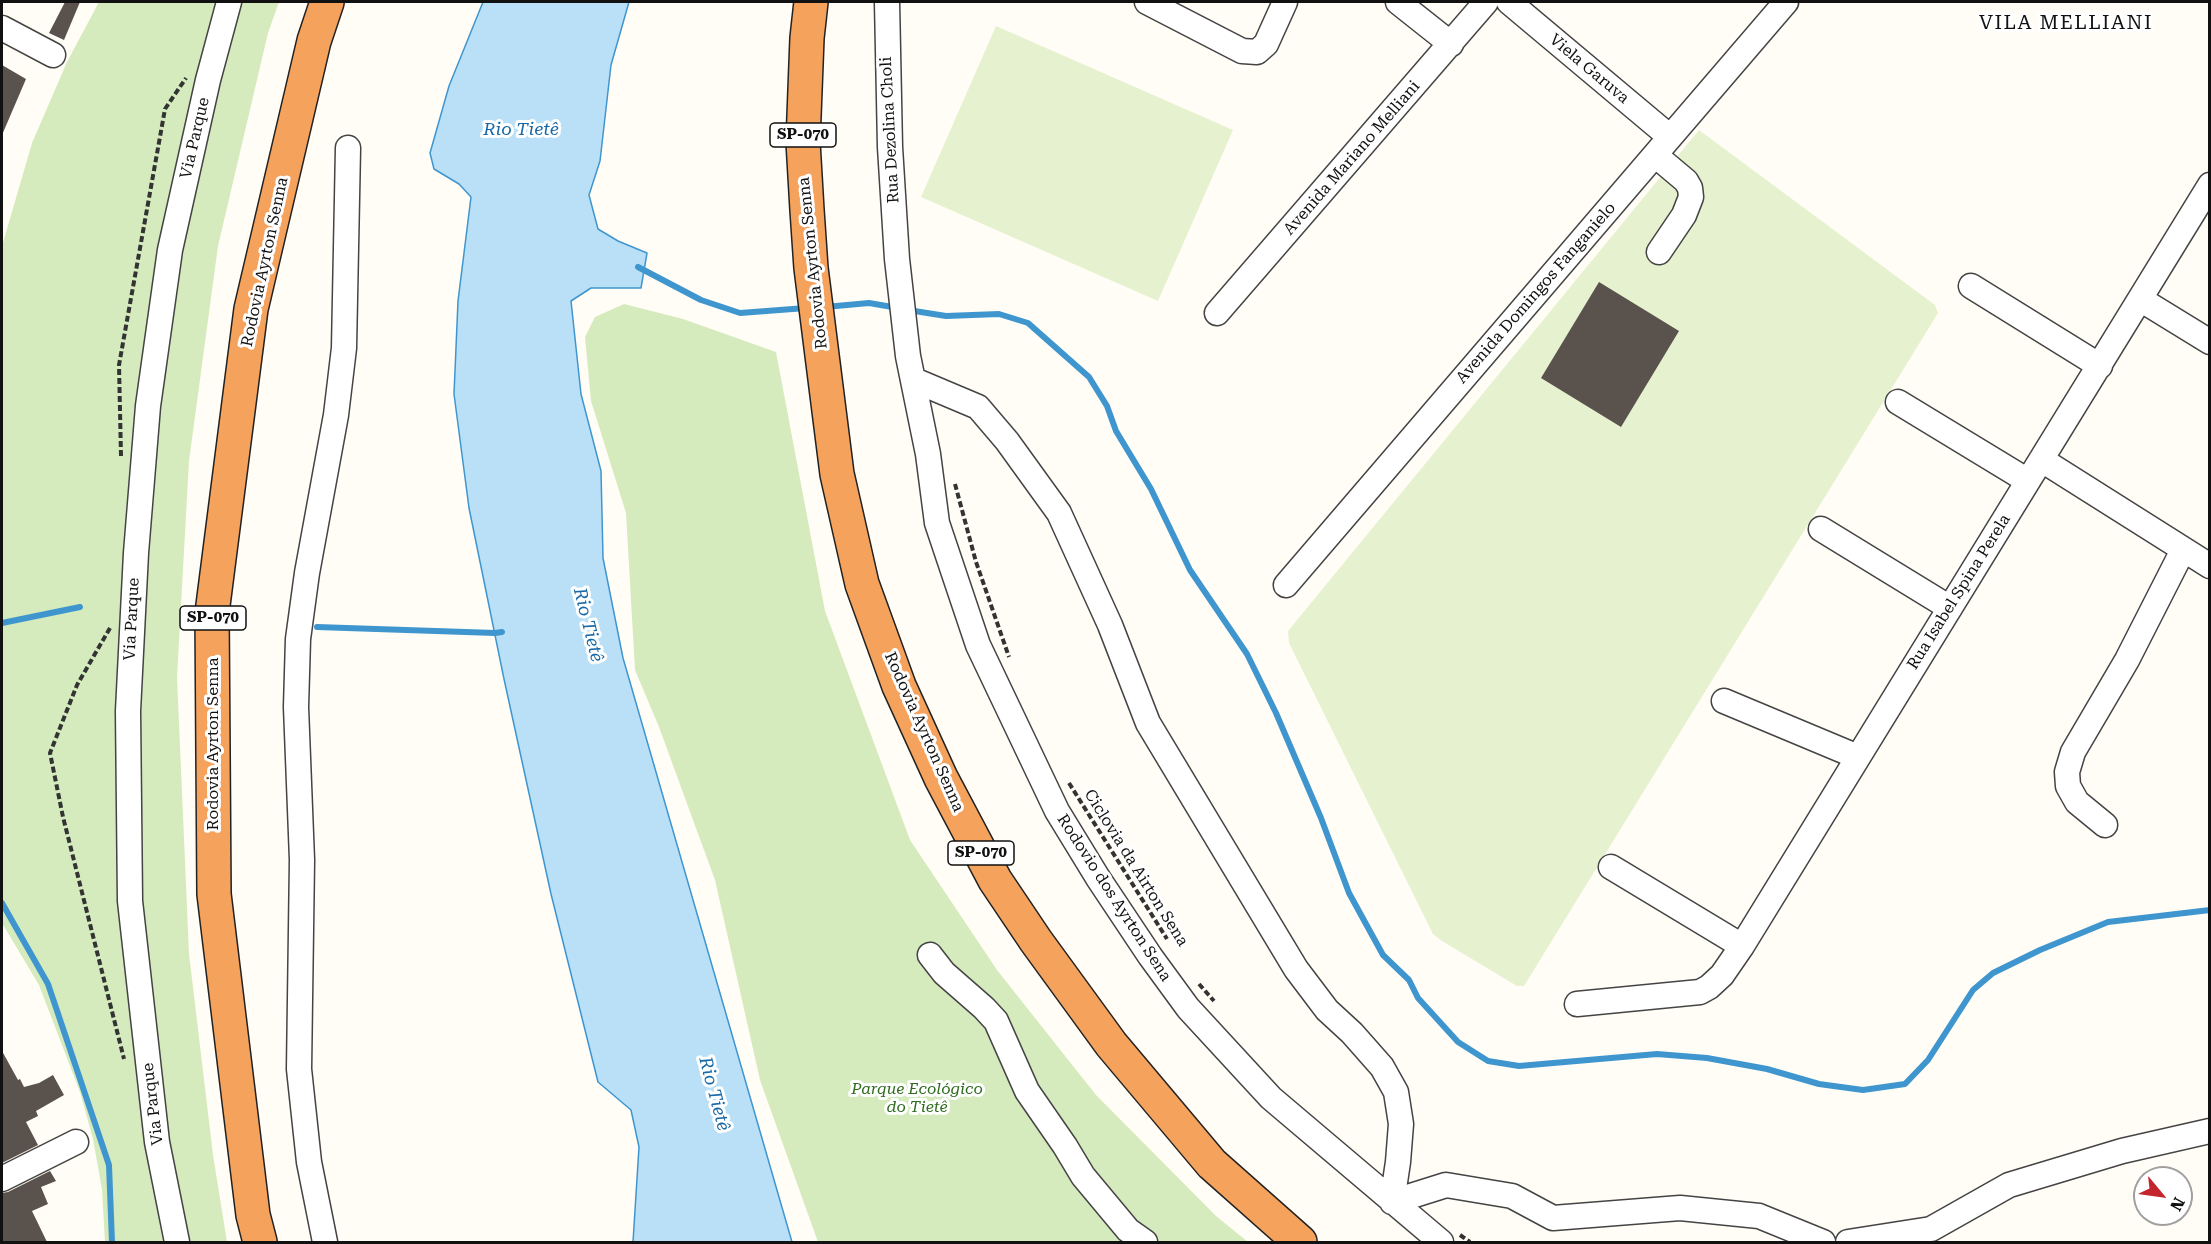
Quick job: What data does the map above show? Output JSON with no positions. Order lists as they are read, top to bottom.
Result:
{
  "streets": {
    "highway": ["SP-070", "Rodovia Ayrton Senna"],
    "street": [
      "Viela Garuva",
      "Rua Dezolina Choli",
      "Via Parque",
      "Avenida Mariano Melliani",
      "Avenida Domingos Fanganielo",
      "Rua Isabel Spina Perela",
      "Rodovio dos Ayrton Sena"
    ],
    "path": ["Ciclovia da Airton Sena"]
  },
  "crossings": [
    ["Viela Garuva", "Avenida Domingos Fanganielo"],
    ["Rua Dezolina Choli", "Rodovio dos Ayrton Sena"]
  ],
  "districts": ["VILA MELLIANI"],
  "water": ["Rio Tietê"],
  "parks": ["Parque Ecológico do Tietê"],
  "north": "bottom right"
}
